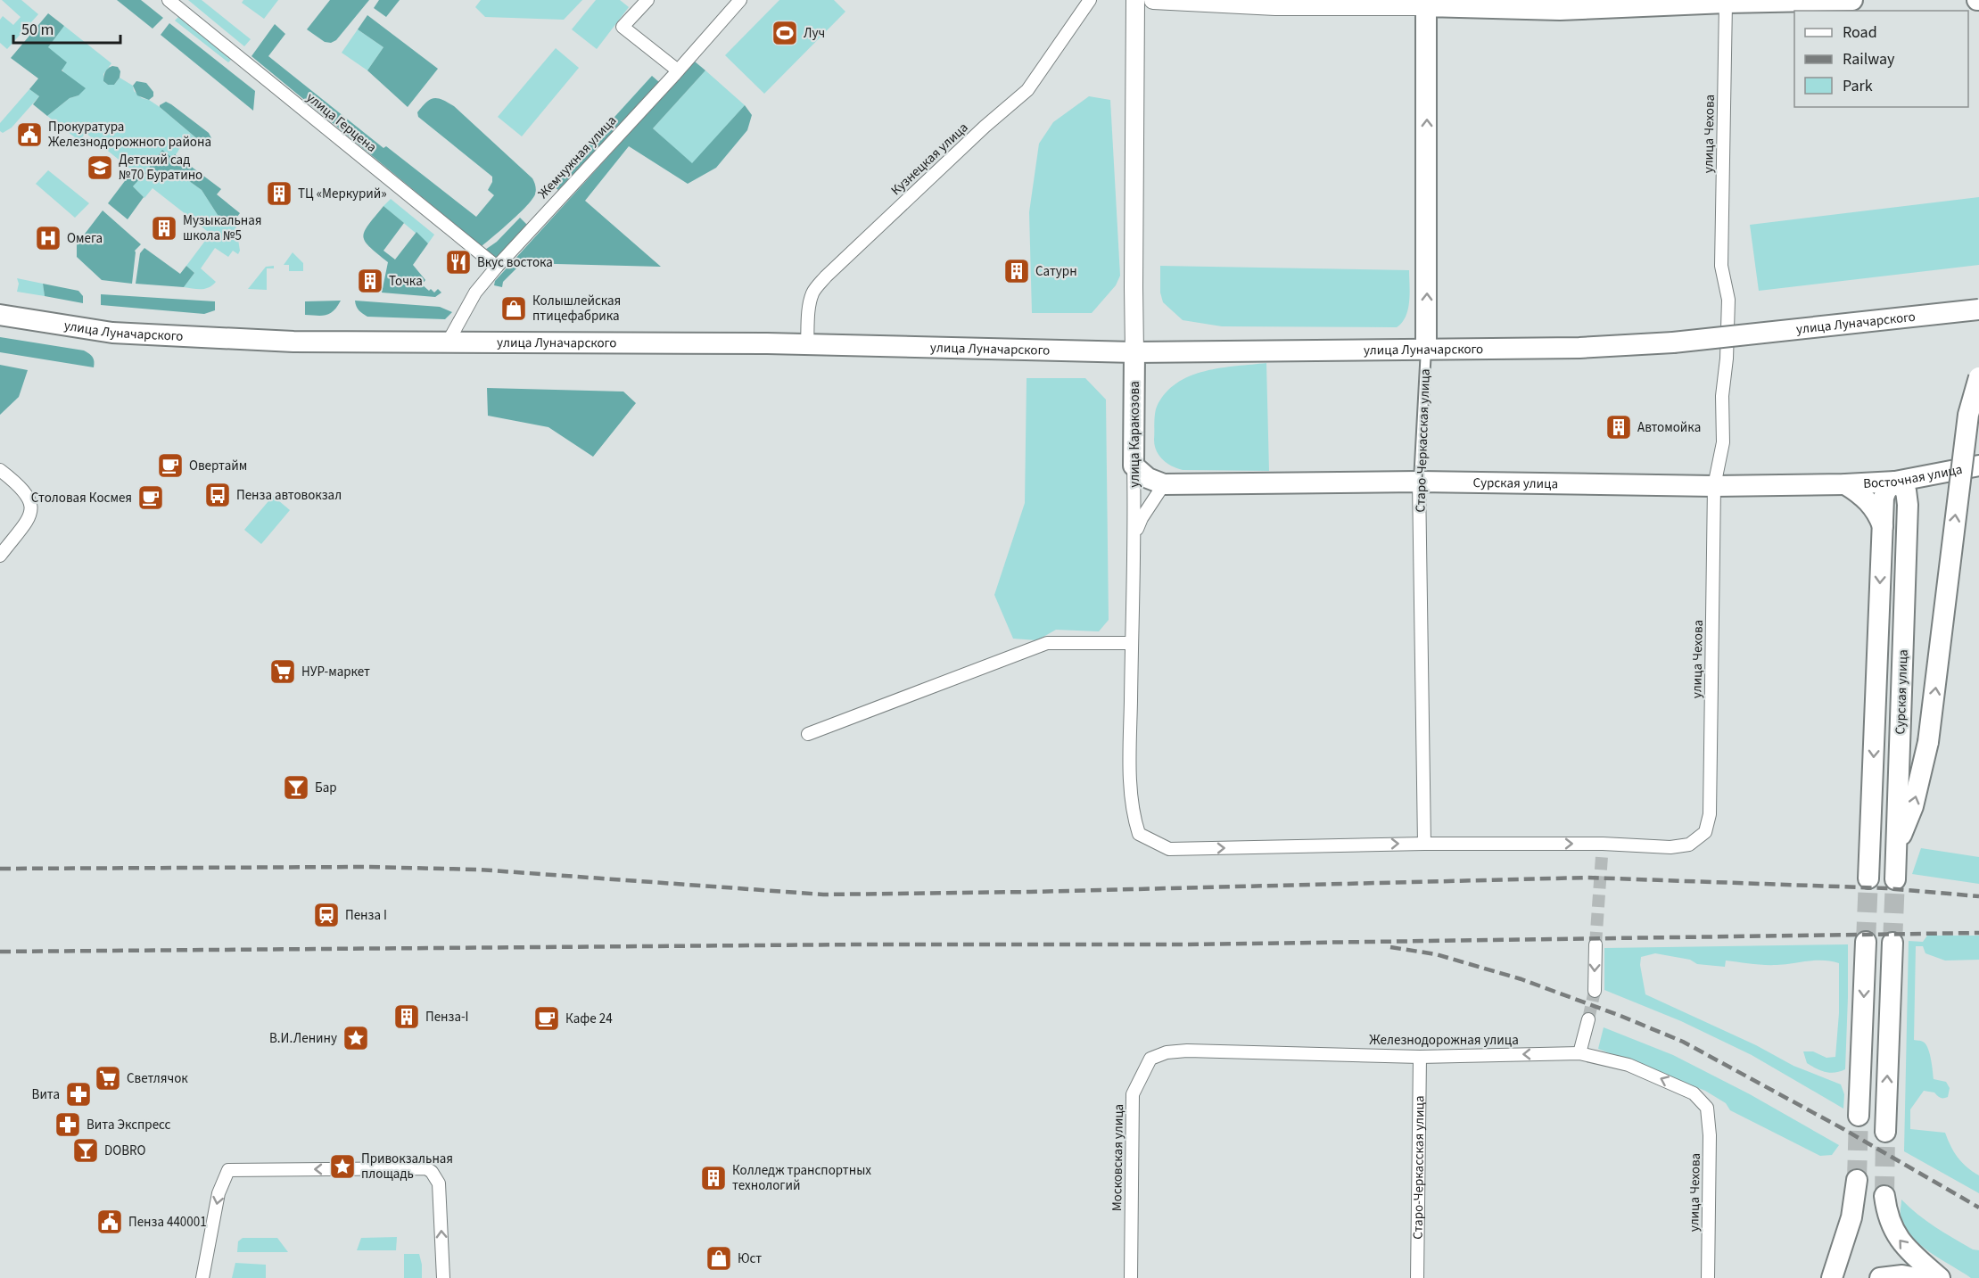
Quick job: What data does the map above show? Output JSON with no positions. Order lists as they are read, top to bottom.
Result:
{
  "streets": {
    "main road": [
      "улица Луначарского",
      "улица Каракозова",
      "Старо-Черкасская улица",
      "Восточная улица",
      "Сурская улица"
    ],
    "street": [
      "улица Герцена",
      "улица Чехова",
      "Жемчужная улица",
      "Кузнецкая улица",
      "Железнодорожная улица",
      "Московская улица"
    ]
  },
  "crossings": [
    ["улица Герцена", "Жемчужная улица"],
    ["улица Чехова", "Сурская улица"],
    ["улица Чехова", "Железнодорожная улица"],
    ["Жемчужная улица", "улица Луначарского"],
    ["Кузнецкая улица", "улица Луначарского"],
    ["улица Луначарского", "улица Каракозова"],
    ["улица Луначарского", "Старо-Черкасская улица"],
    ["улица Каракозова", "Старо-Черкасская улица"],
    ["улица Каракозова", "Сурская улица"],
    ["Старо-Черкасская улица", "Сурская улица"],
    ["Старо-Черкасская улица", "Железнодорожная улица"],
    ["Восточная улица", "Сурская улица"],
    ["Железнодорожная улица", "Московская улица"]
  ],
  "one_way": ["Железнодорожная улица"],
  "places": {
    "sports": ["Луч"],
    "public building": ["Прокуратура Железнодорожного района", "Пенза 440001"],
    "school or university": ["Детский сад №70 Буратино"],
    "building": [
      "ТЦ «Меркурий»",
      "Музыкальная школа №5",
      "Сатурн",
      "Точка",
      "Автомойка",
      "Пенза-I",
      "Колледж транспортных технологий"
    ],
    "hospital": ["Омега"],
    "restaurant": ["Вкус востока"],
    "shop": ["Колышлейская птицефабрика", "Юст"],
    "cafe": ["Овертайм", "Столовая Космея", "Кафе 24"],
    "bus stop": ["Пенза автовокзал"],
    "supermarket": ["НУР-маркет", "Светлячок"],
    "bar": ["Бар", "DOBRO"],
    "station": ["Пенза I"],
    "place": ["В.И.Ленину", "Привокзальная площадь"],
    "pharmacy": ["Вита", "Вита Экспресс"]
  },
  "legend": ["Road", "Railway", "Park"],
  "scale_bar": "50 m"
}
